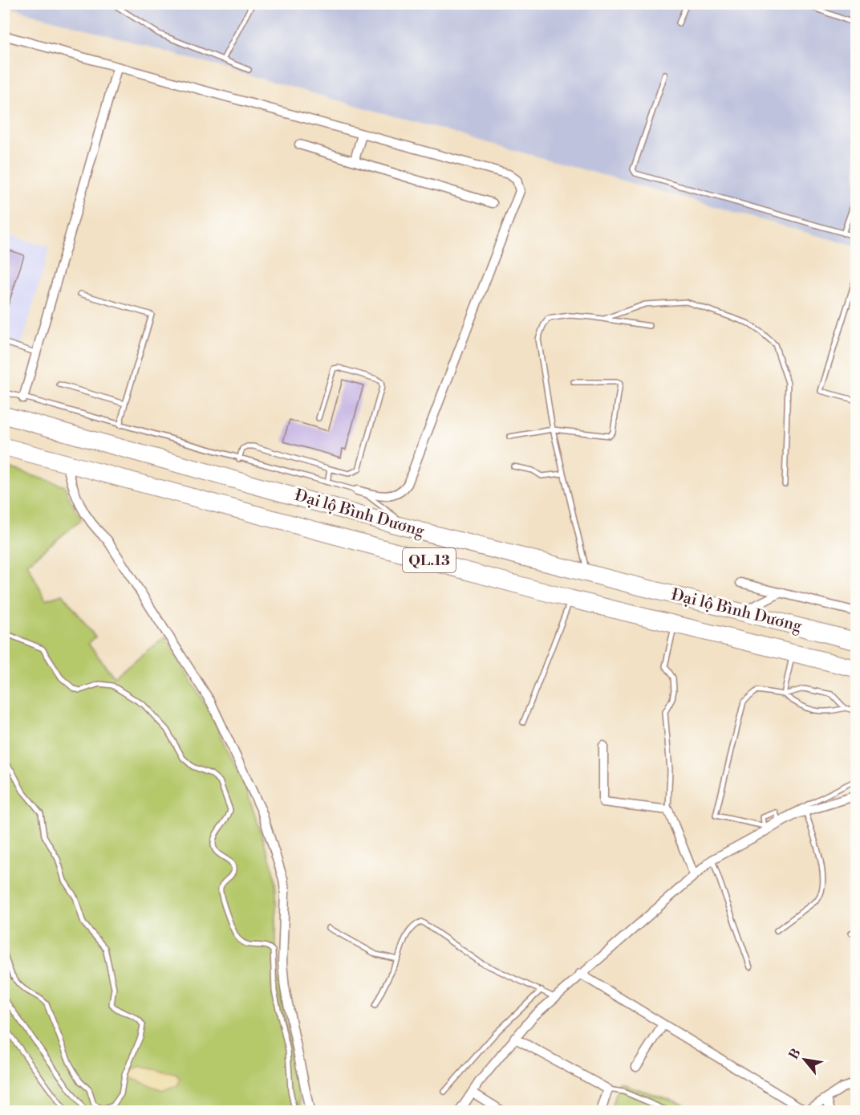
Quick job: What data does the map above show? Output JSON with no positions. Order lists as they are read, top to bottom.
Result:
{
  "streets": {
    "highway": ["Đại lộ Bình Dương", "QL.13"]
  },
  "north": "top left"
}
